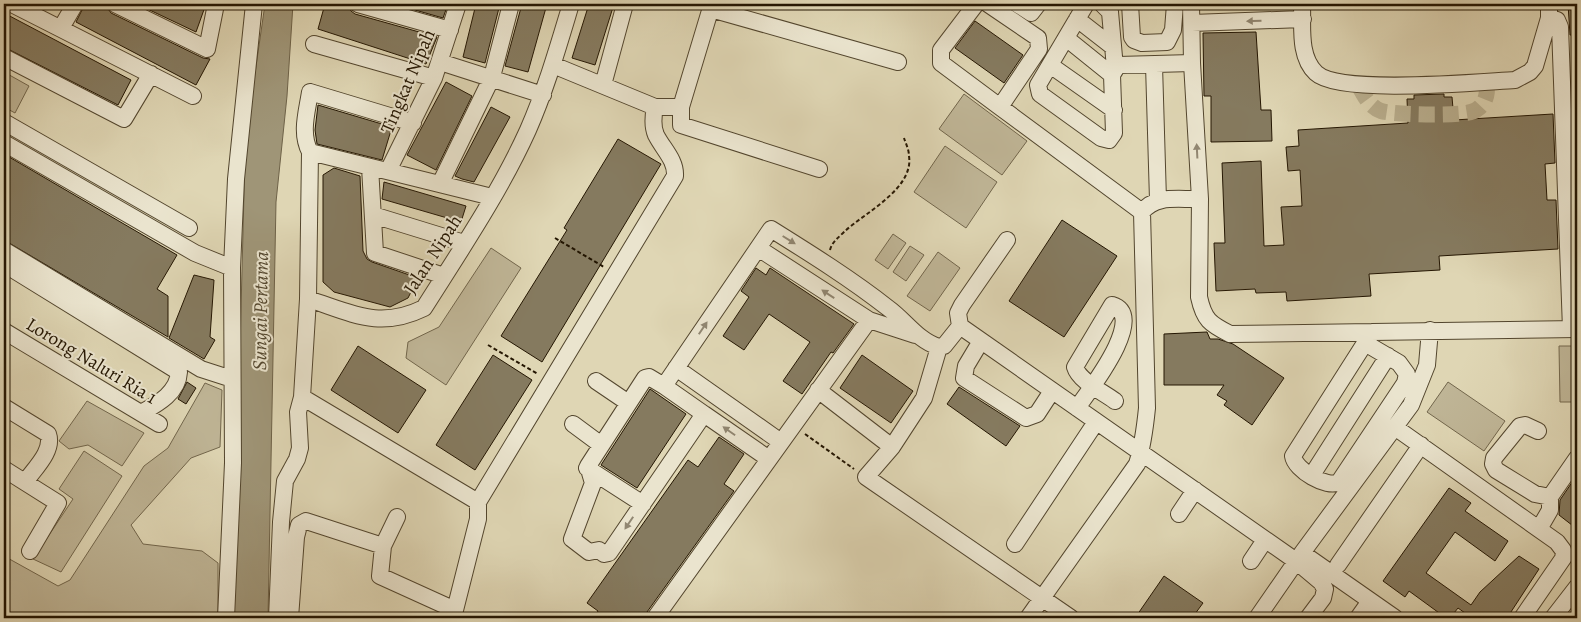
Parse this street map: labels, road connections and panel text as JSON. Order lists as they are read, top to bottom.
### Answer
{
  "streets": {
    "street": ["Tingkat Nipah", "Jalan Nipah", "Lorong Naluri Ria 1"]
  },
  "crossings": [
    ["Tingkat Nipah", "Jalan Nipah"]
  ],
  "water": ["Sungai Pertama"]
}
